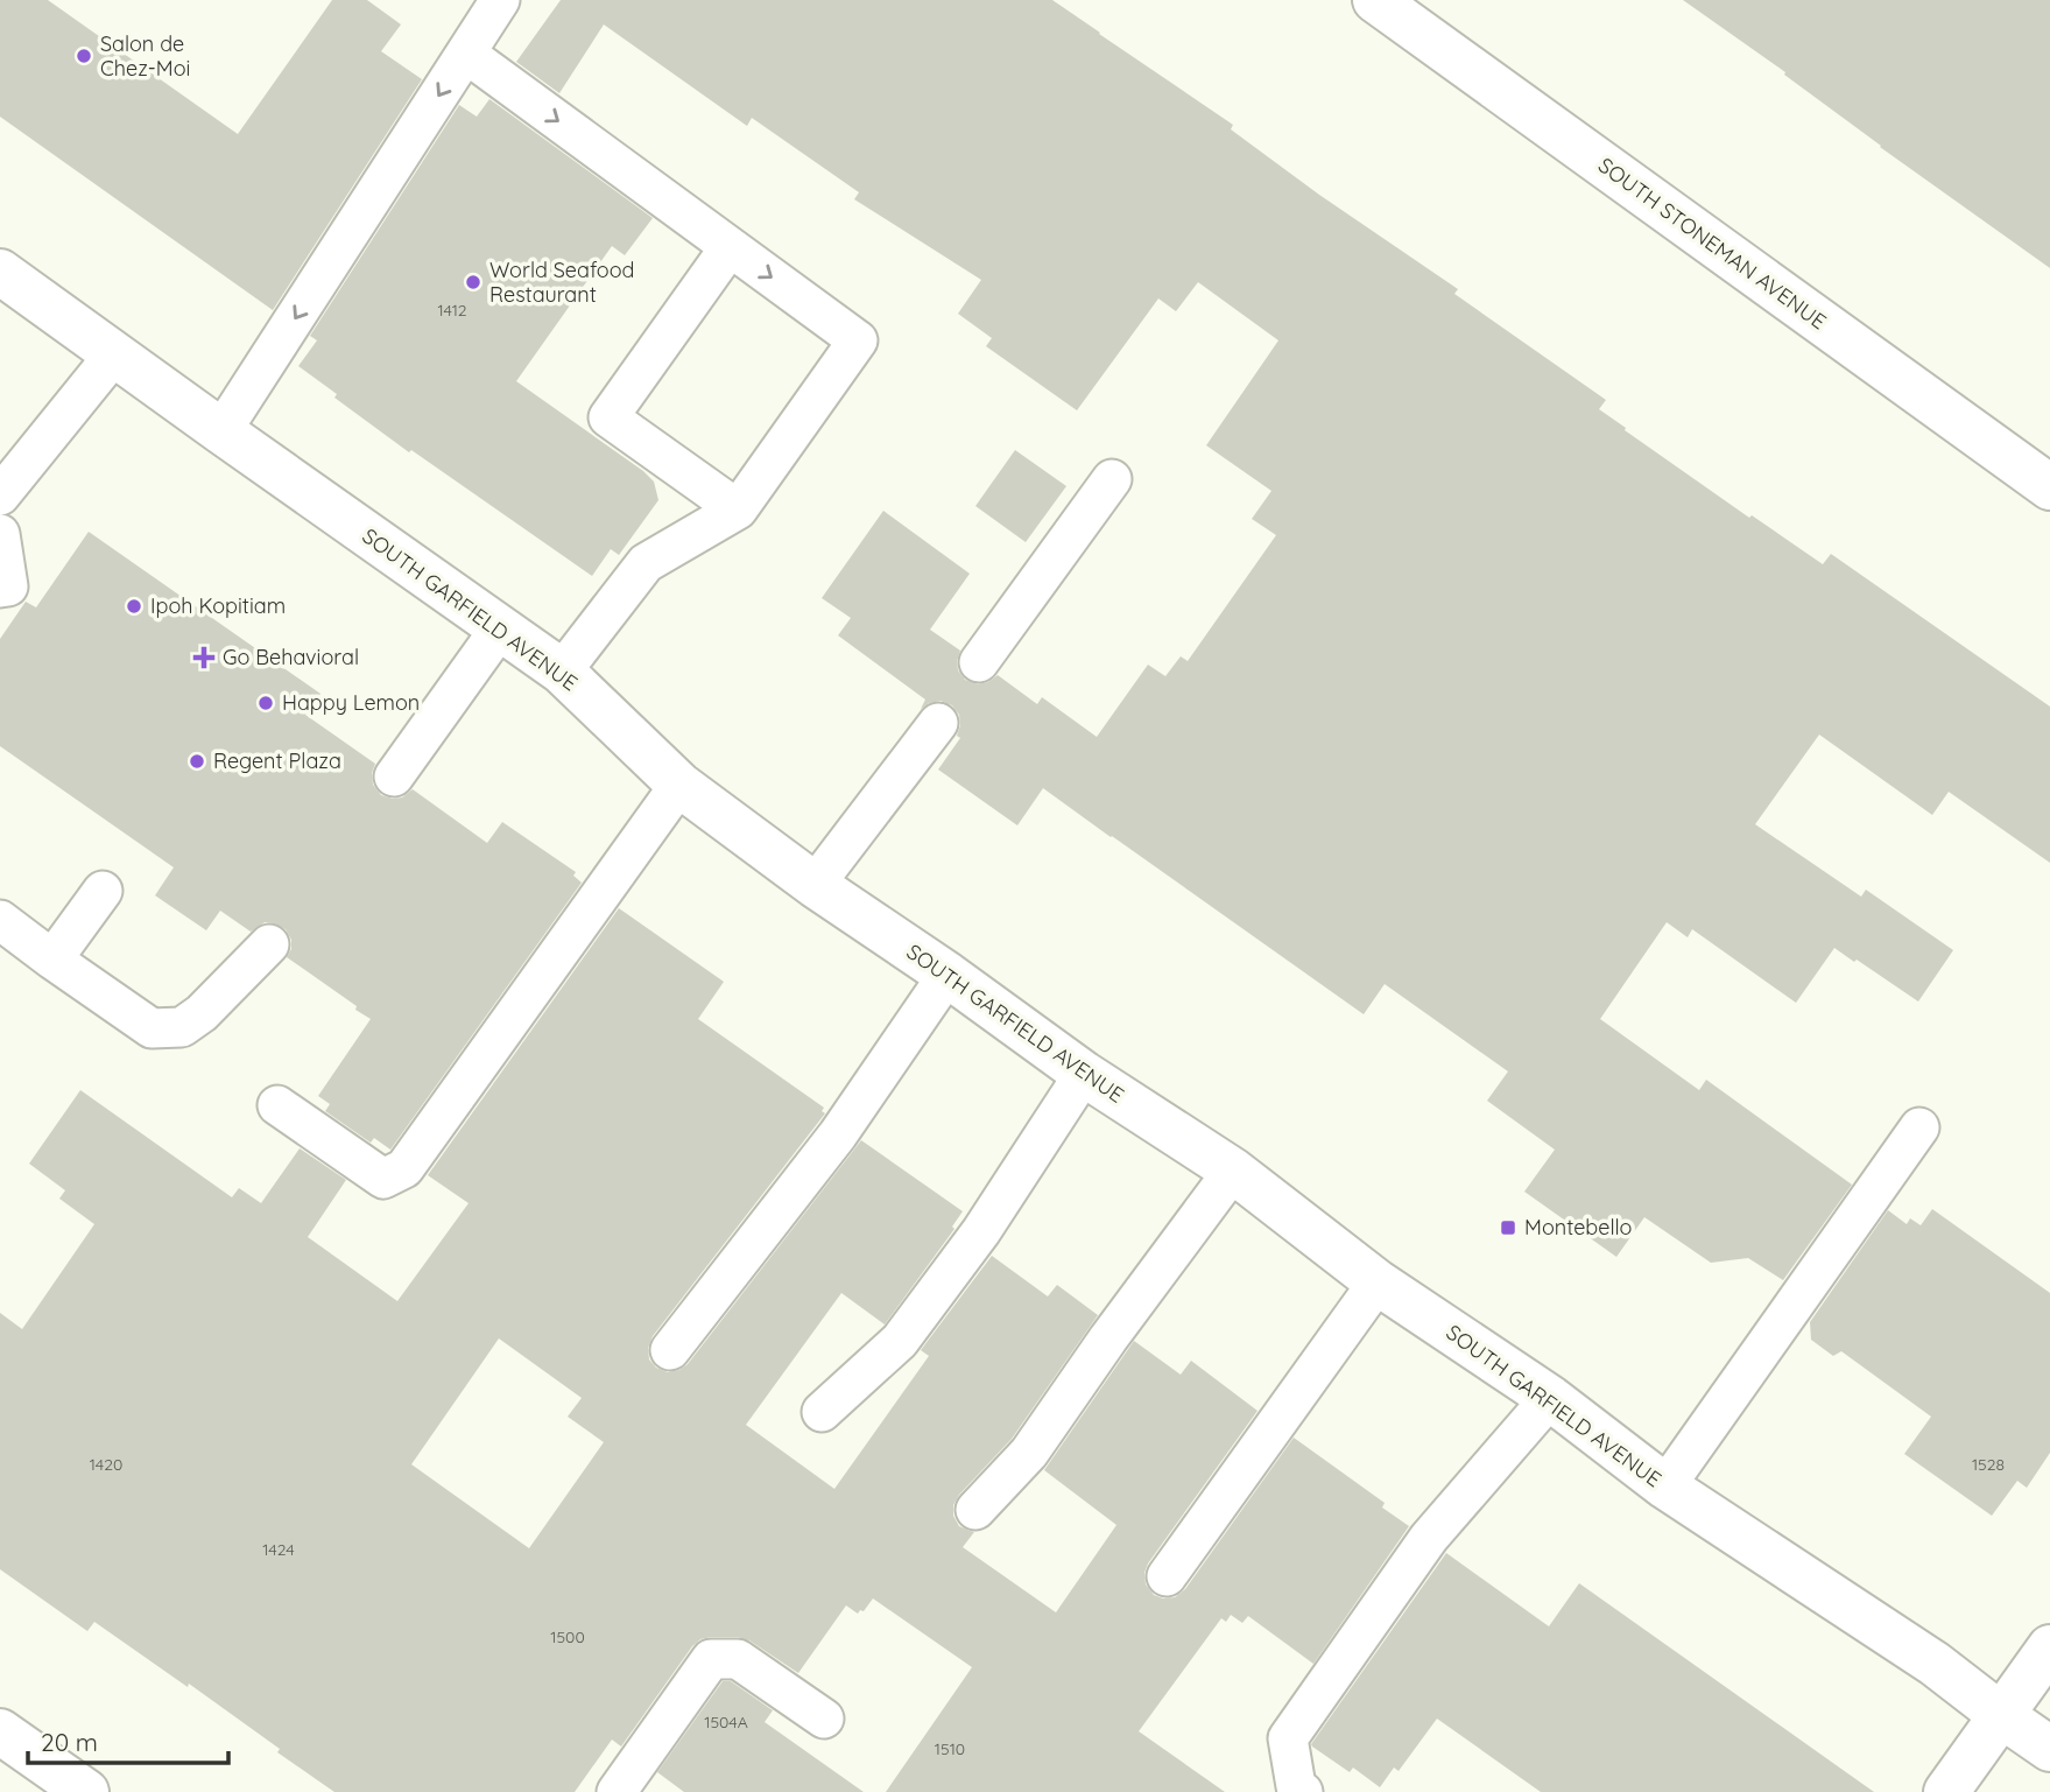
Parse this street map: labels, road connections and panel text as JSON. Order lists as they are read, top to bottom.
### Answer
{
  "streets": {
    "main road": ["SOUTH STONEMAN AVENUE", "SOUTH GARFIELD AVENUE"]
  },
  "places": {
    "other": [
      "Salon de Chez-Moi",
      "World Seafood Restaurant",
      "Ipoh Kopitiam",
      "Happy Lemon",
      "Regent Plaza"
    ],
    "health": ["Go Behavioral"],
    "transit": ["Montebello"]
  },
  "house_numbers": [
    "1412",
    "1420",
    "1528",
    "1424",
    "1500",
    "1504A",
    "1510"
  ],
  "scale_bar": "20 m"
}
